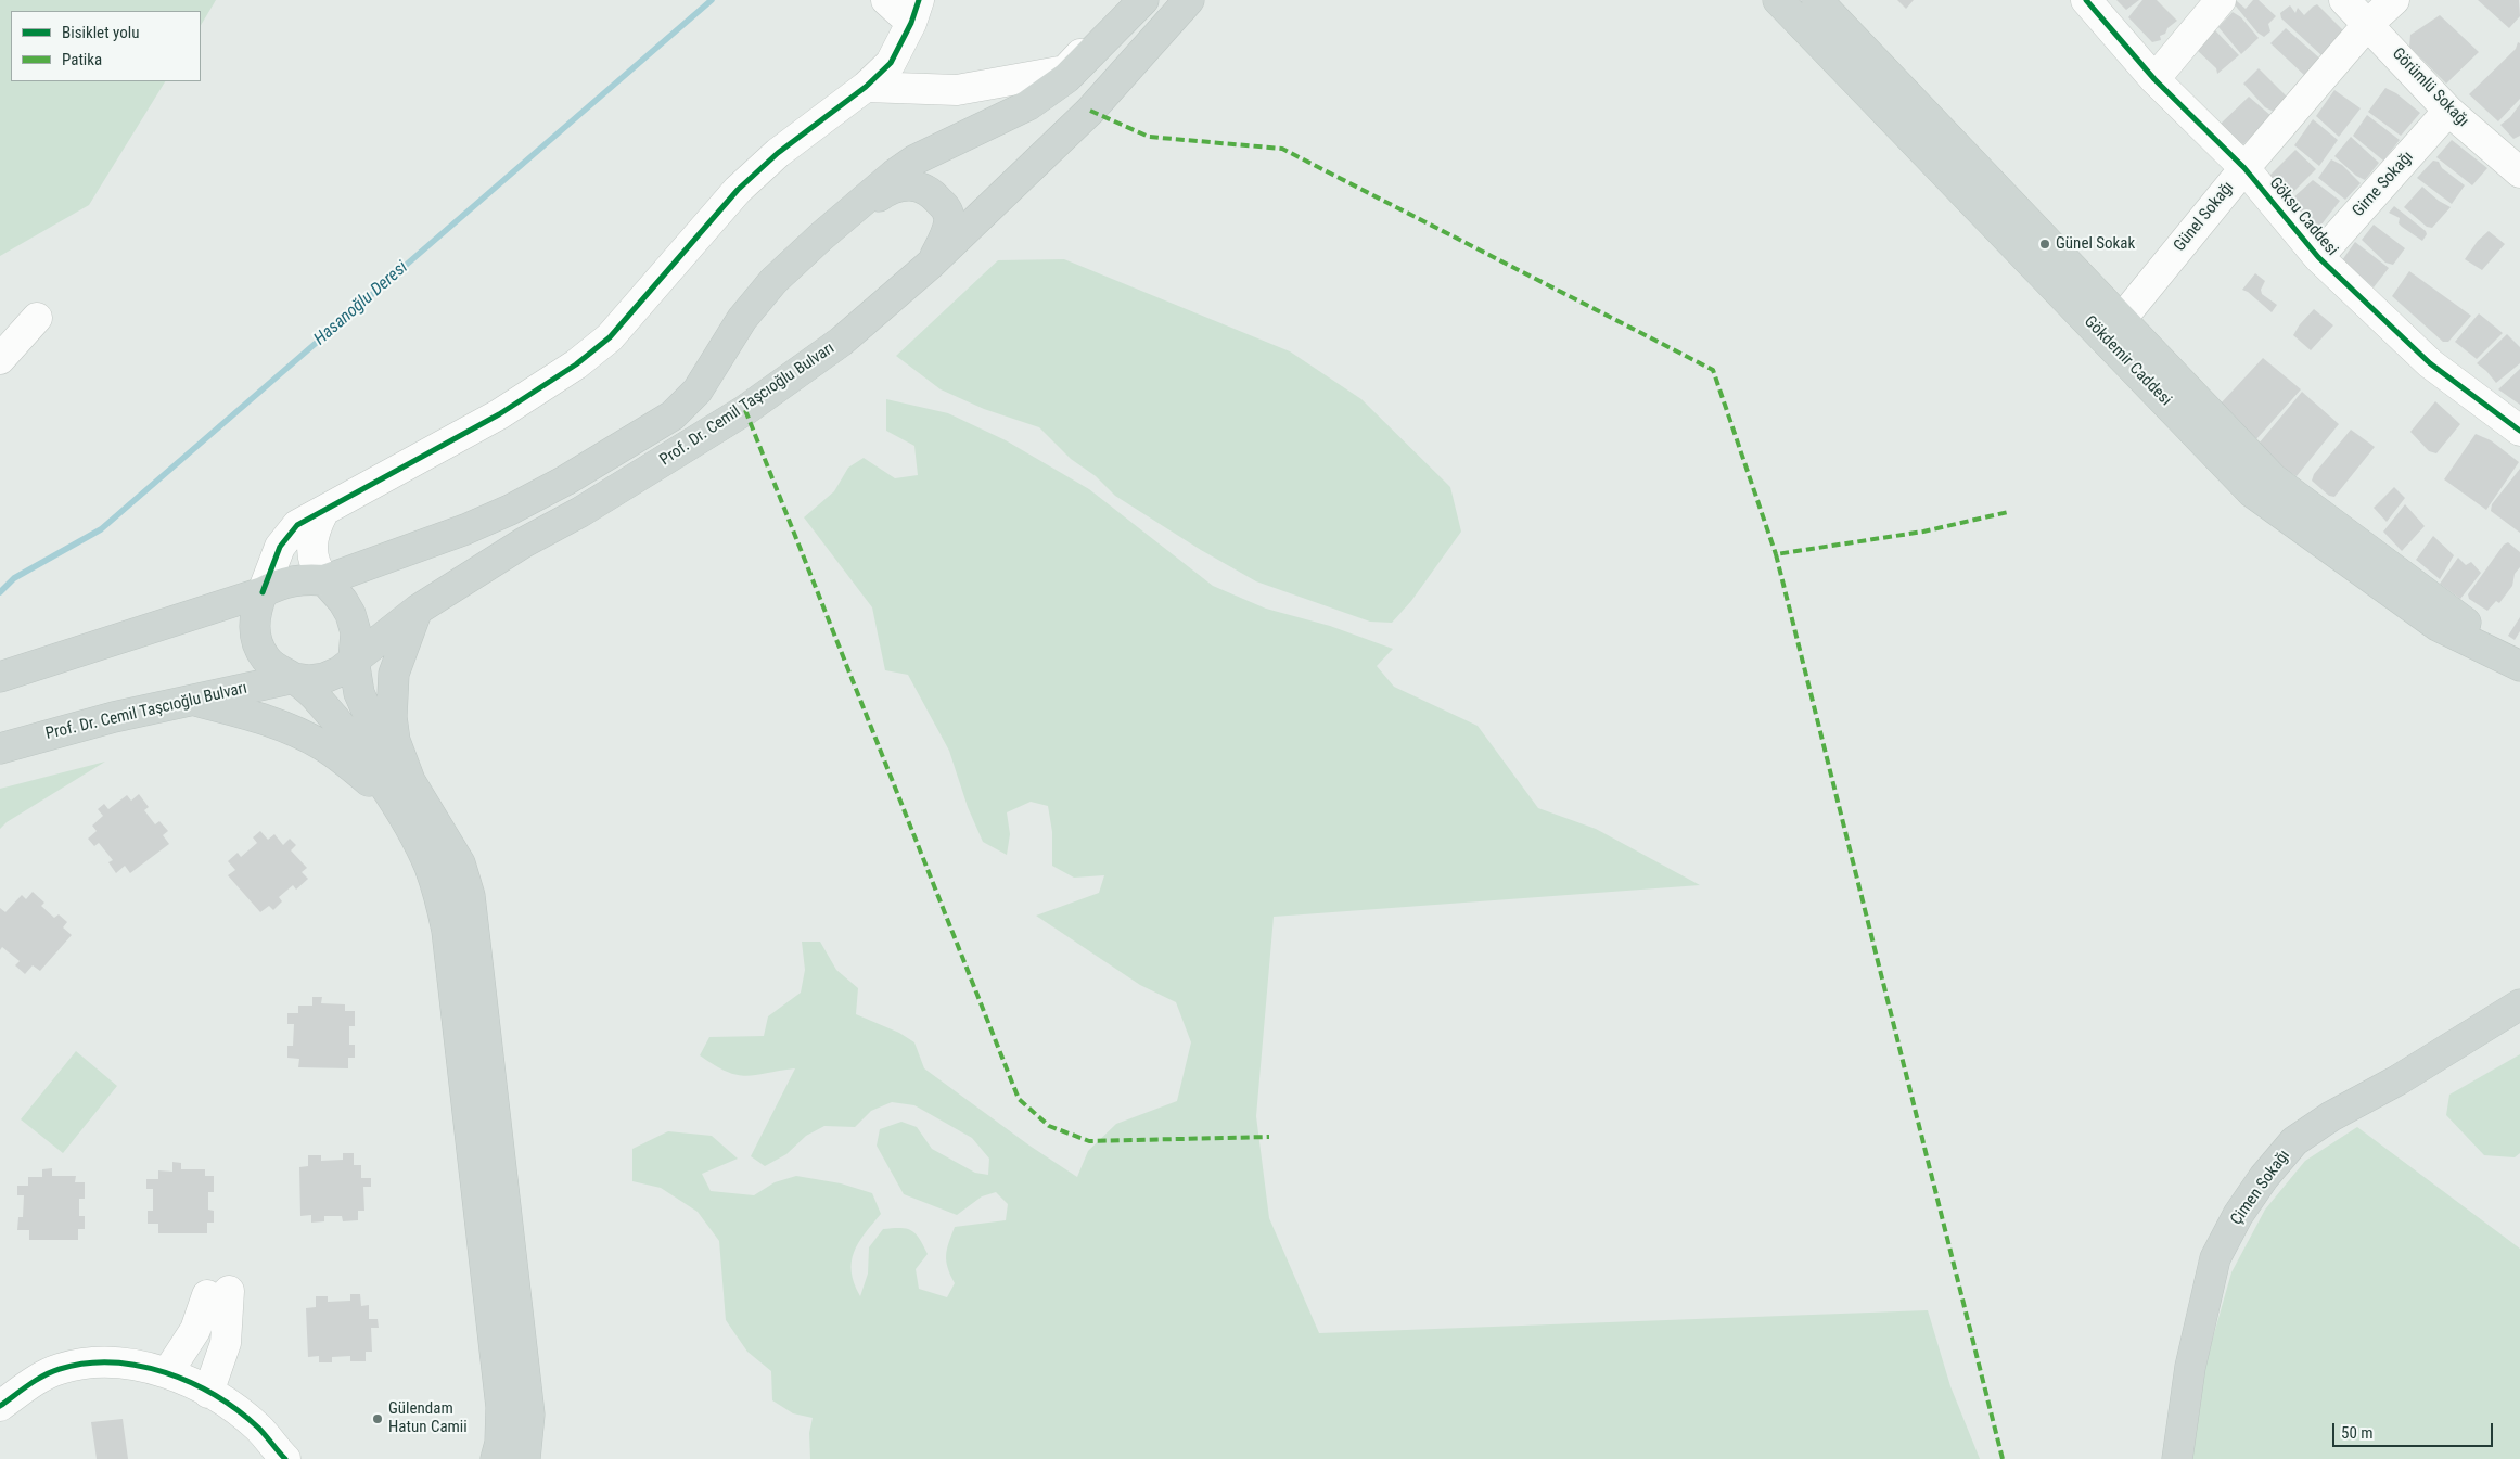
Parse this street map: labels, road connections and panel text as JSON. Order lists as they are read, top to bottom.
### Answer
{
  "streets": {
    "main road": ["Gökdemir Caddesi", "Prof. Dr. Cemil Taşcıoğlu Bulvarı", "Çimen Sokağı"],
    "street": [
      "Görümlü Sokağı",
      "Girne Sokağı",
      "Günel Sokağı",
      "Göksu Caddesi"
    ]
  },
  "crossings": [
    ["Görümlü Sokağı", "Girne Sokağı"],
    ["Görümlü Sokağı", "Günel Sokağı"],
    ["Girne Sokağı", "Göksu Caddesi"],
    ["Günel Sokağı", "Göksu Caddesi"],
    ["Günel Sokağı", "Gökdemir Caddesi"]
  ],
  "water": ["Hasanoğlu Deresi"],
  "places": ["Günel Sokak", "Gülendam Hatun Camii"],
  "legend": ["Bisiklet yolu", "Patika"],
  "scale_bar": "50 m"
}
